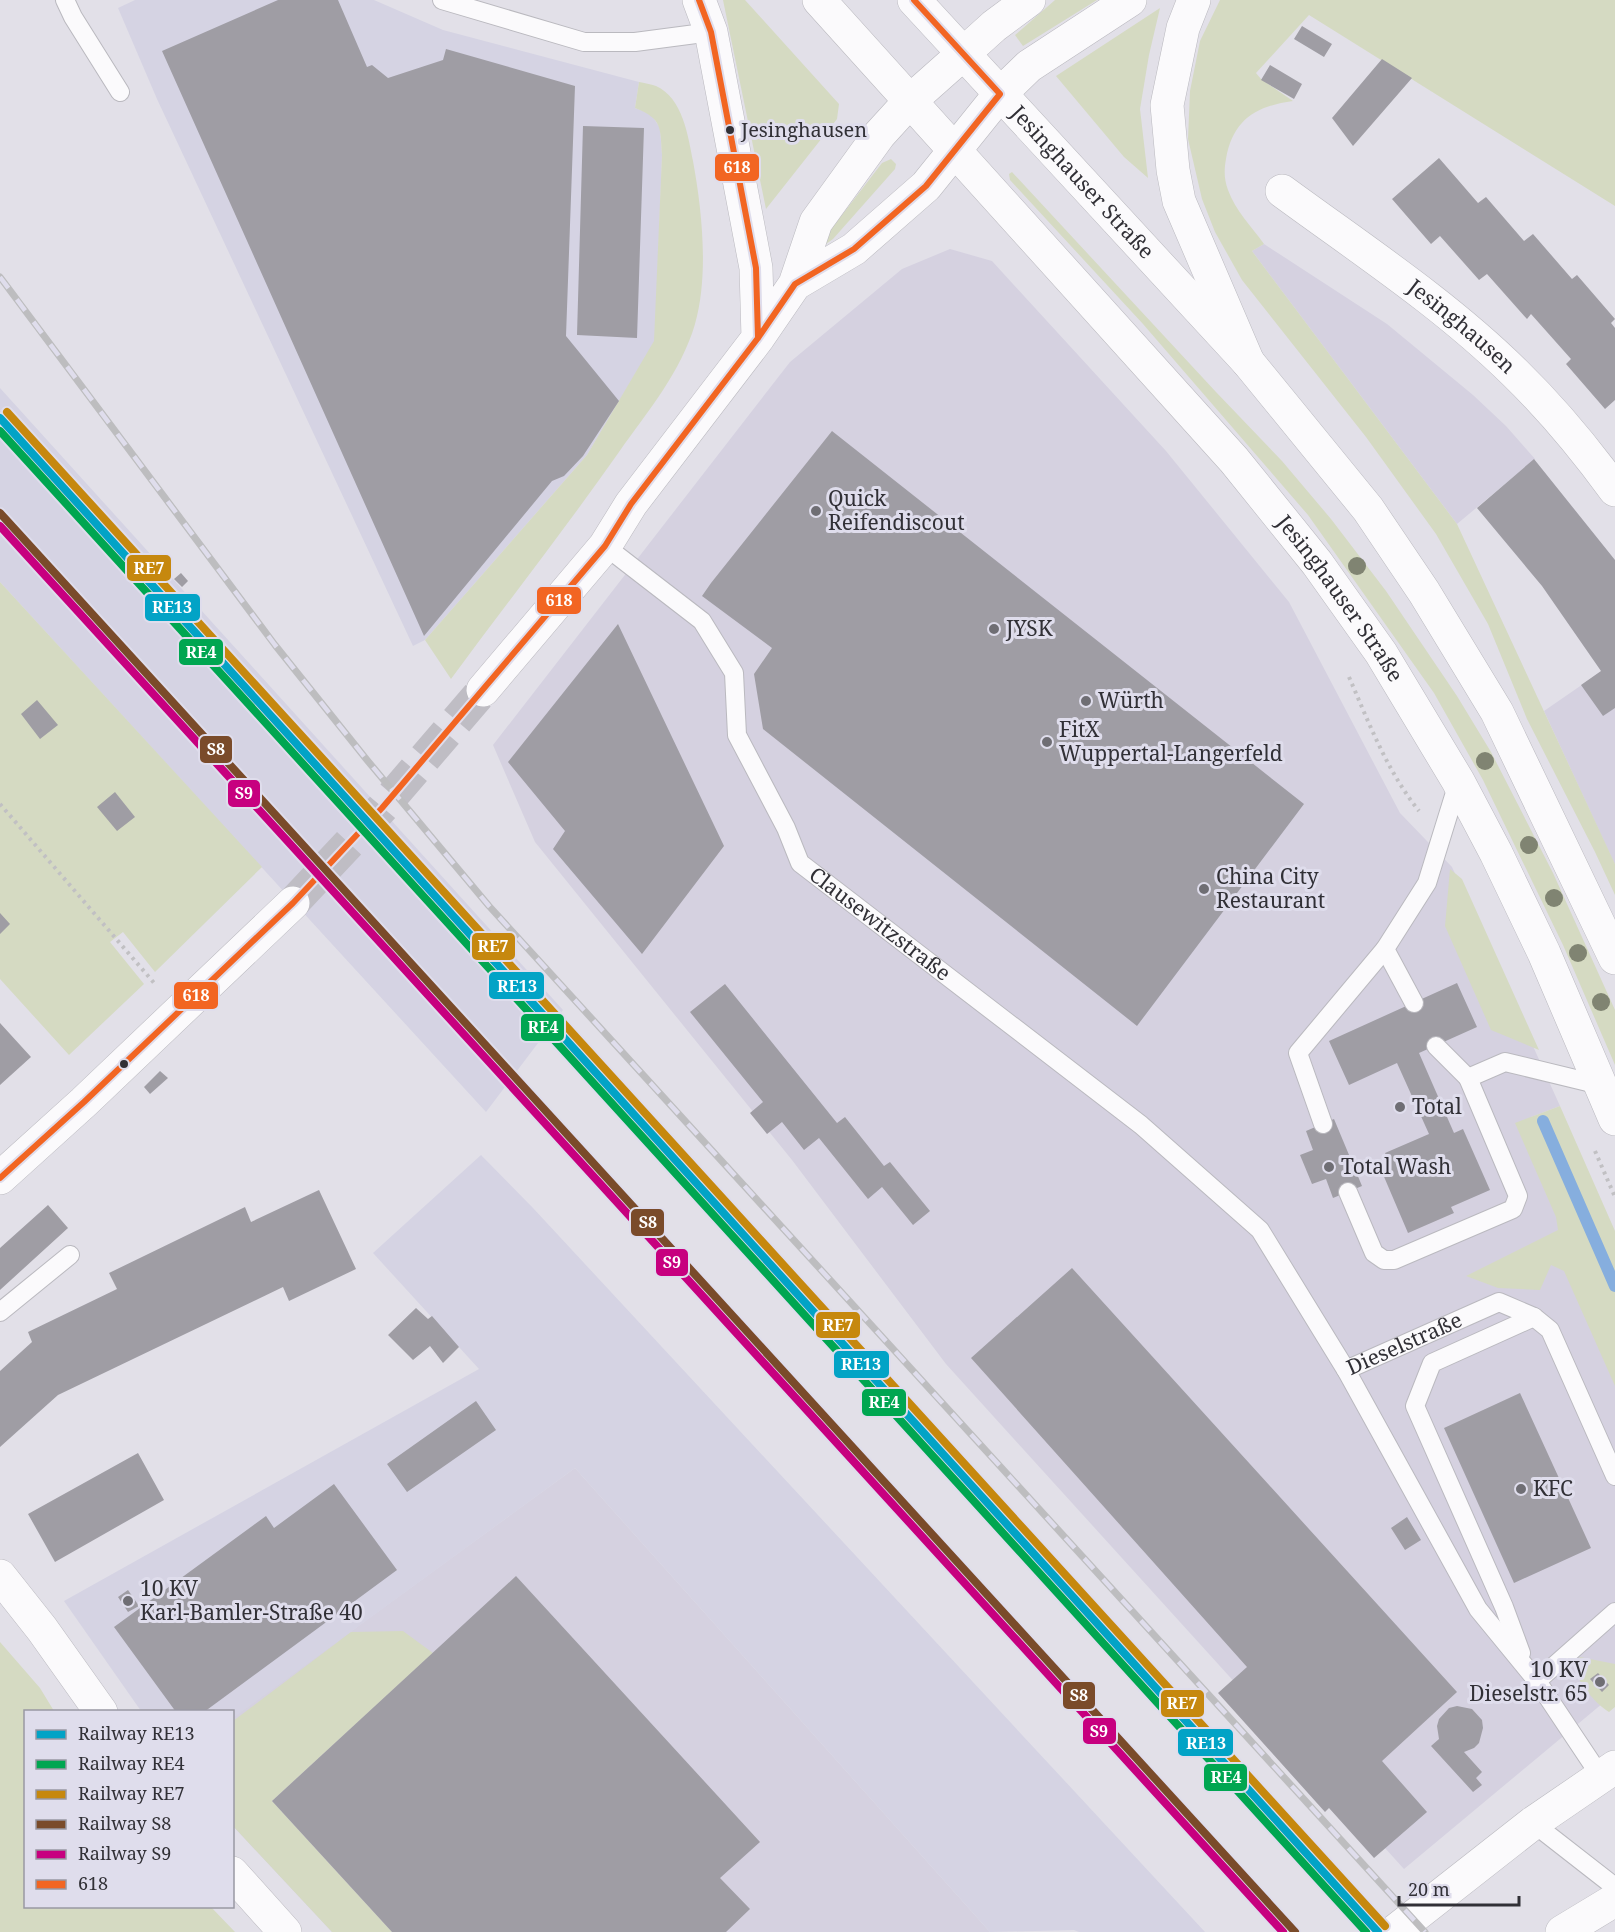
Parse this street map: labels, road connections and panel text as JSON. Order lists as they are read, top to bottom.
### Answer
{
  "streets": {
    "main road": ["Jesinghauser Straße", "Jesinghausen", "Dieselstraße"],
    "lane": ["Clausewitzstraße"]
  },
  "crossings": [
    ["Clausewitzstraße", "Dieselstraße"]
  ],
  "places": [
    "Jesinghausen",
    "Quick Reifendiscout",
    "JYSK",
    "Würth",
    "FitX Wuppertal-Langerfeld",
    "China City Restaurant",
    "Total",
    "Total Wash",
    "KFC",
    "10 KV Karl-Bamler-Straße 40",
    "10 KV Dieselstr. 65"
  ],
  "lines": [
    "transit line 618",
    "rail line RE7",
    "rail line RE13",
    "rail line RE4",
    "rail line S8",
    "rail line S9"
  ],
  "legend": [
    "Railway RE13",
    "Railway RE4",
    "Railway RE7",
    "Railway S8",
    "Railway S9",
    "618"
  ],
  "scale_bar": "20 m"
}
